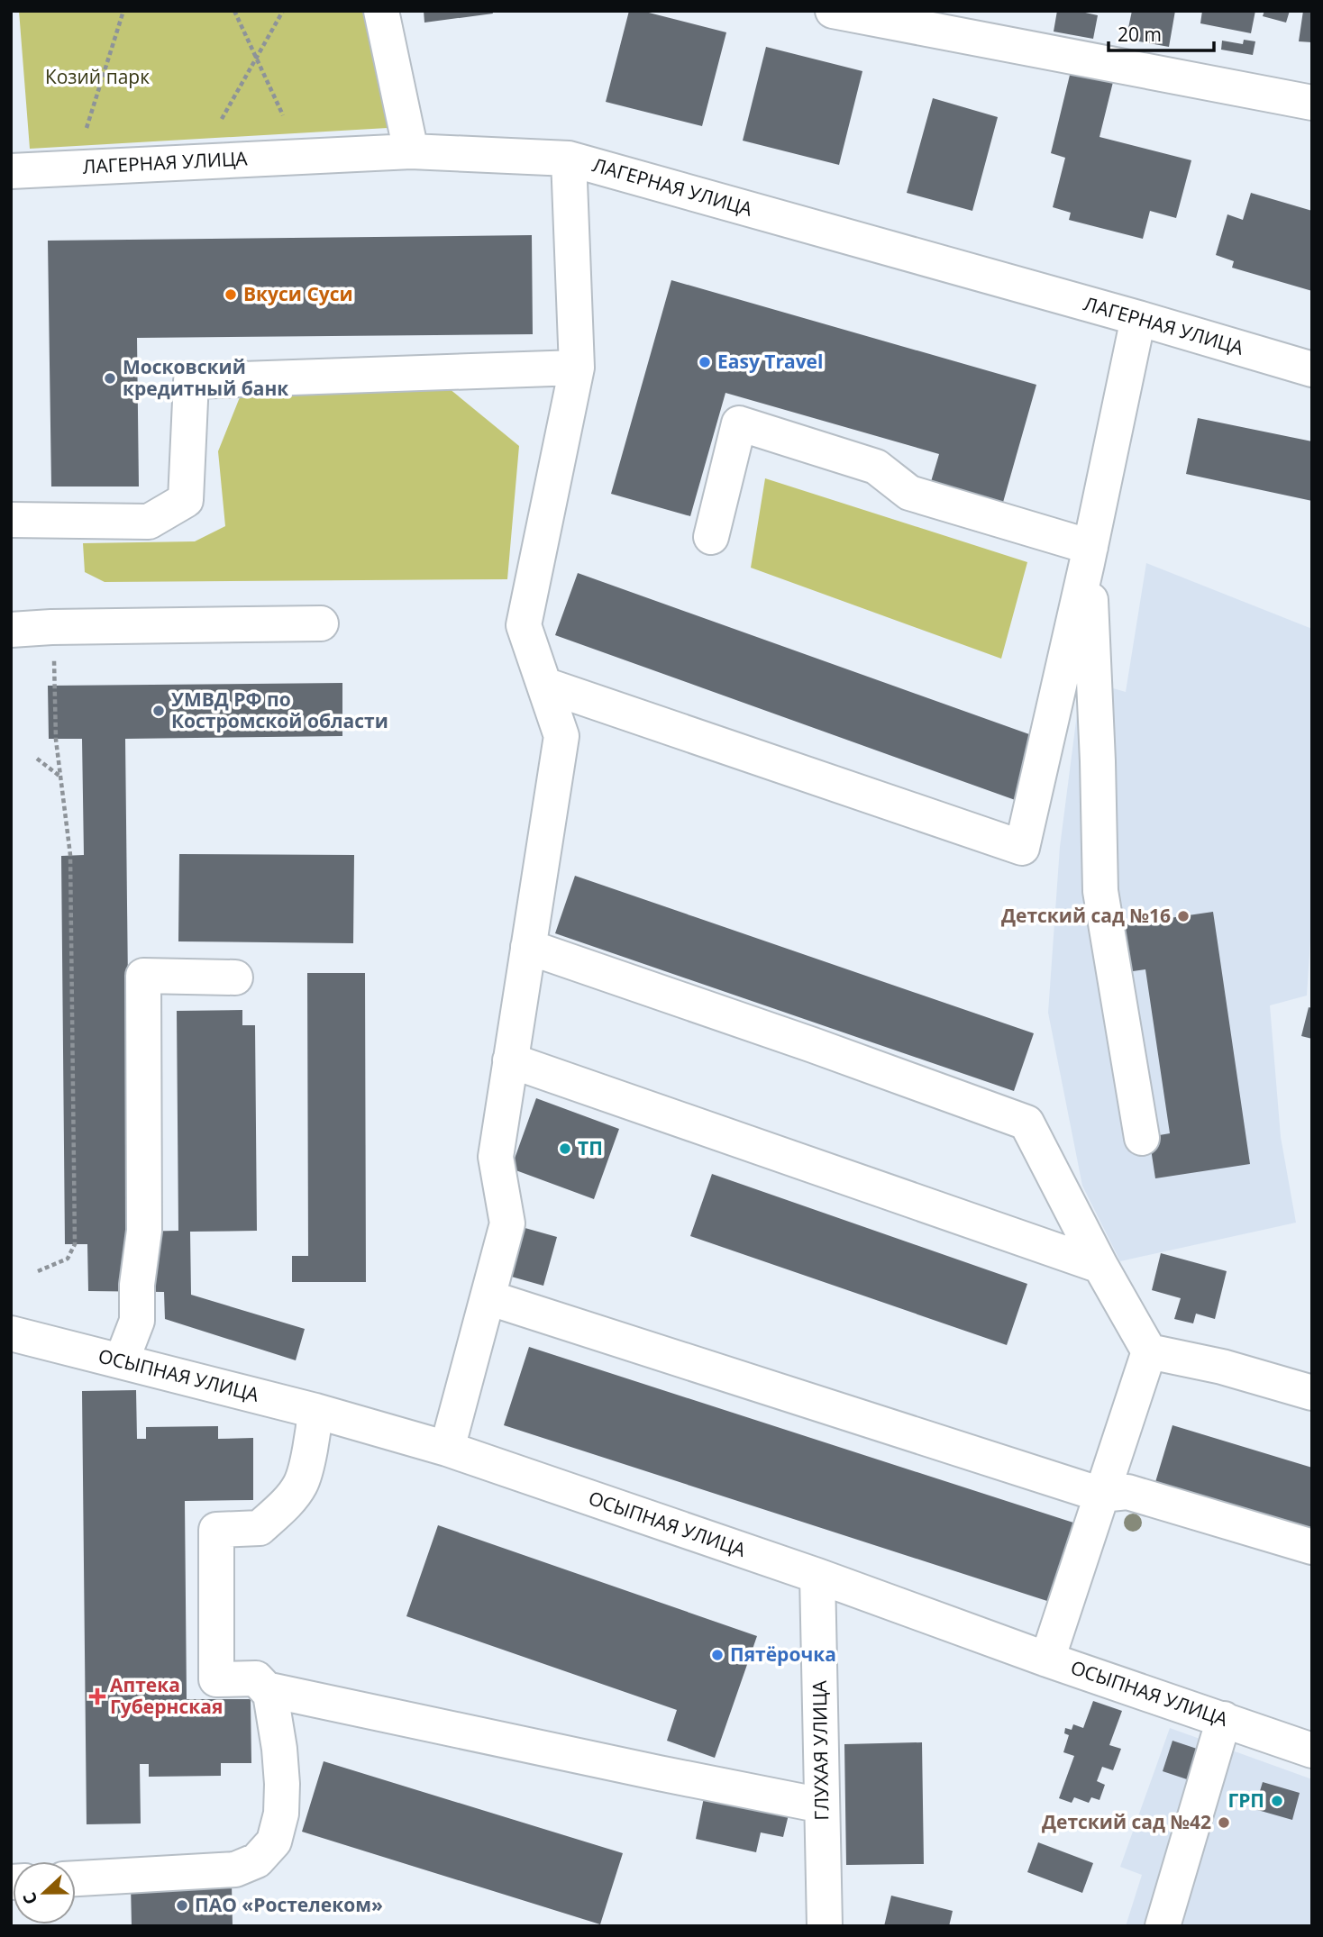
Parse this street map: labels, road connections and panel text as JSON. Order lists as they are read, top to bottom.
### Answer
{
  "streets": {
    "street": ["ЛАГЕРНАЯ УЛИЦА", "ОСЫПНАЯ УЛИЦА", "ГЛУХАЯ УЛИЦА"]
  },
  "crossings": [
    ["ОСЫПНАЯ УЛИЦА", "ГЛУХАЯ УЛИЦА"]
  ],
  "parks": ["Козий парк"],
  "places": {
    "other": [
      "Вкуси Суси",
      "Easy Travel",
      "Московский кредитный банк",
      "УМВД РФ по Костромской области",
      "Детский сад №16",
      "ТП",
      "Пятёрочка",
      "ГРП",
      "Детский сад №42",
      "ПАО «Ростелеком»"
    ],
    "health": ["Аптека Губернская"]
  },
  "scale_bar": "20 m",
  "north": "left"
}
